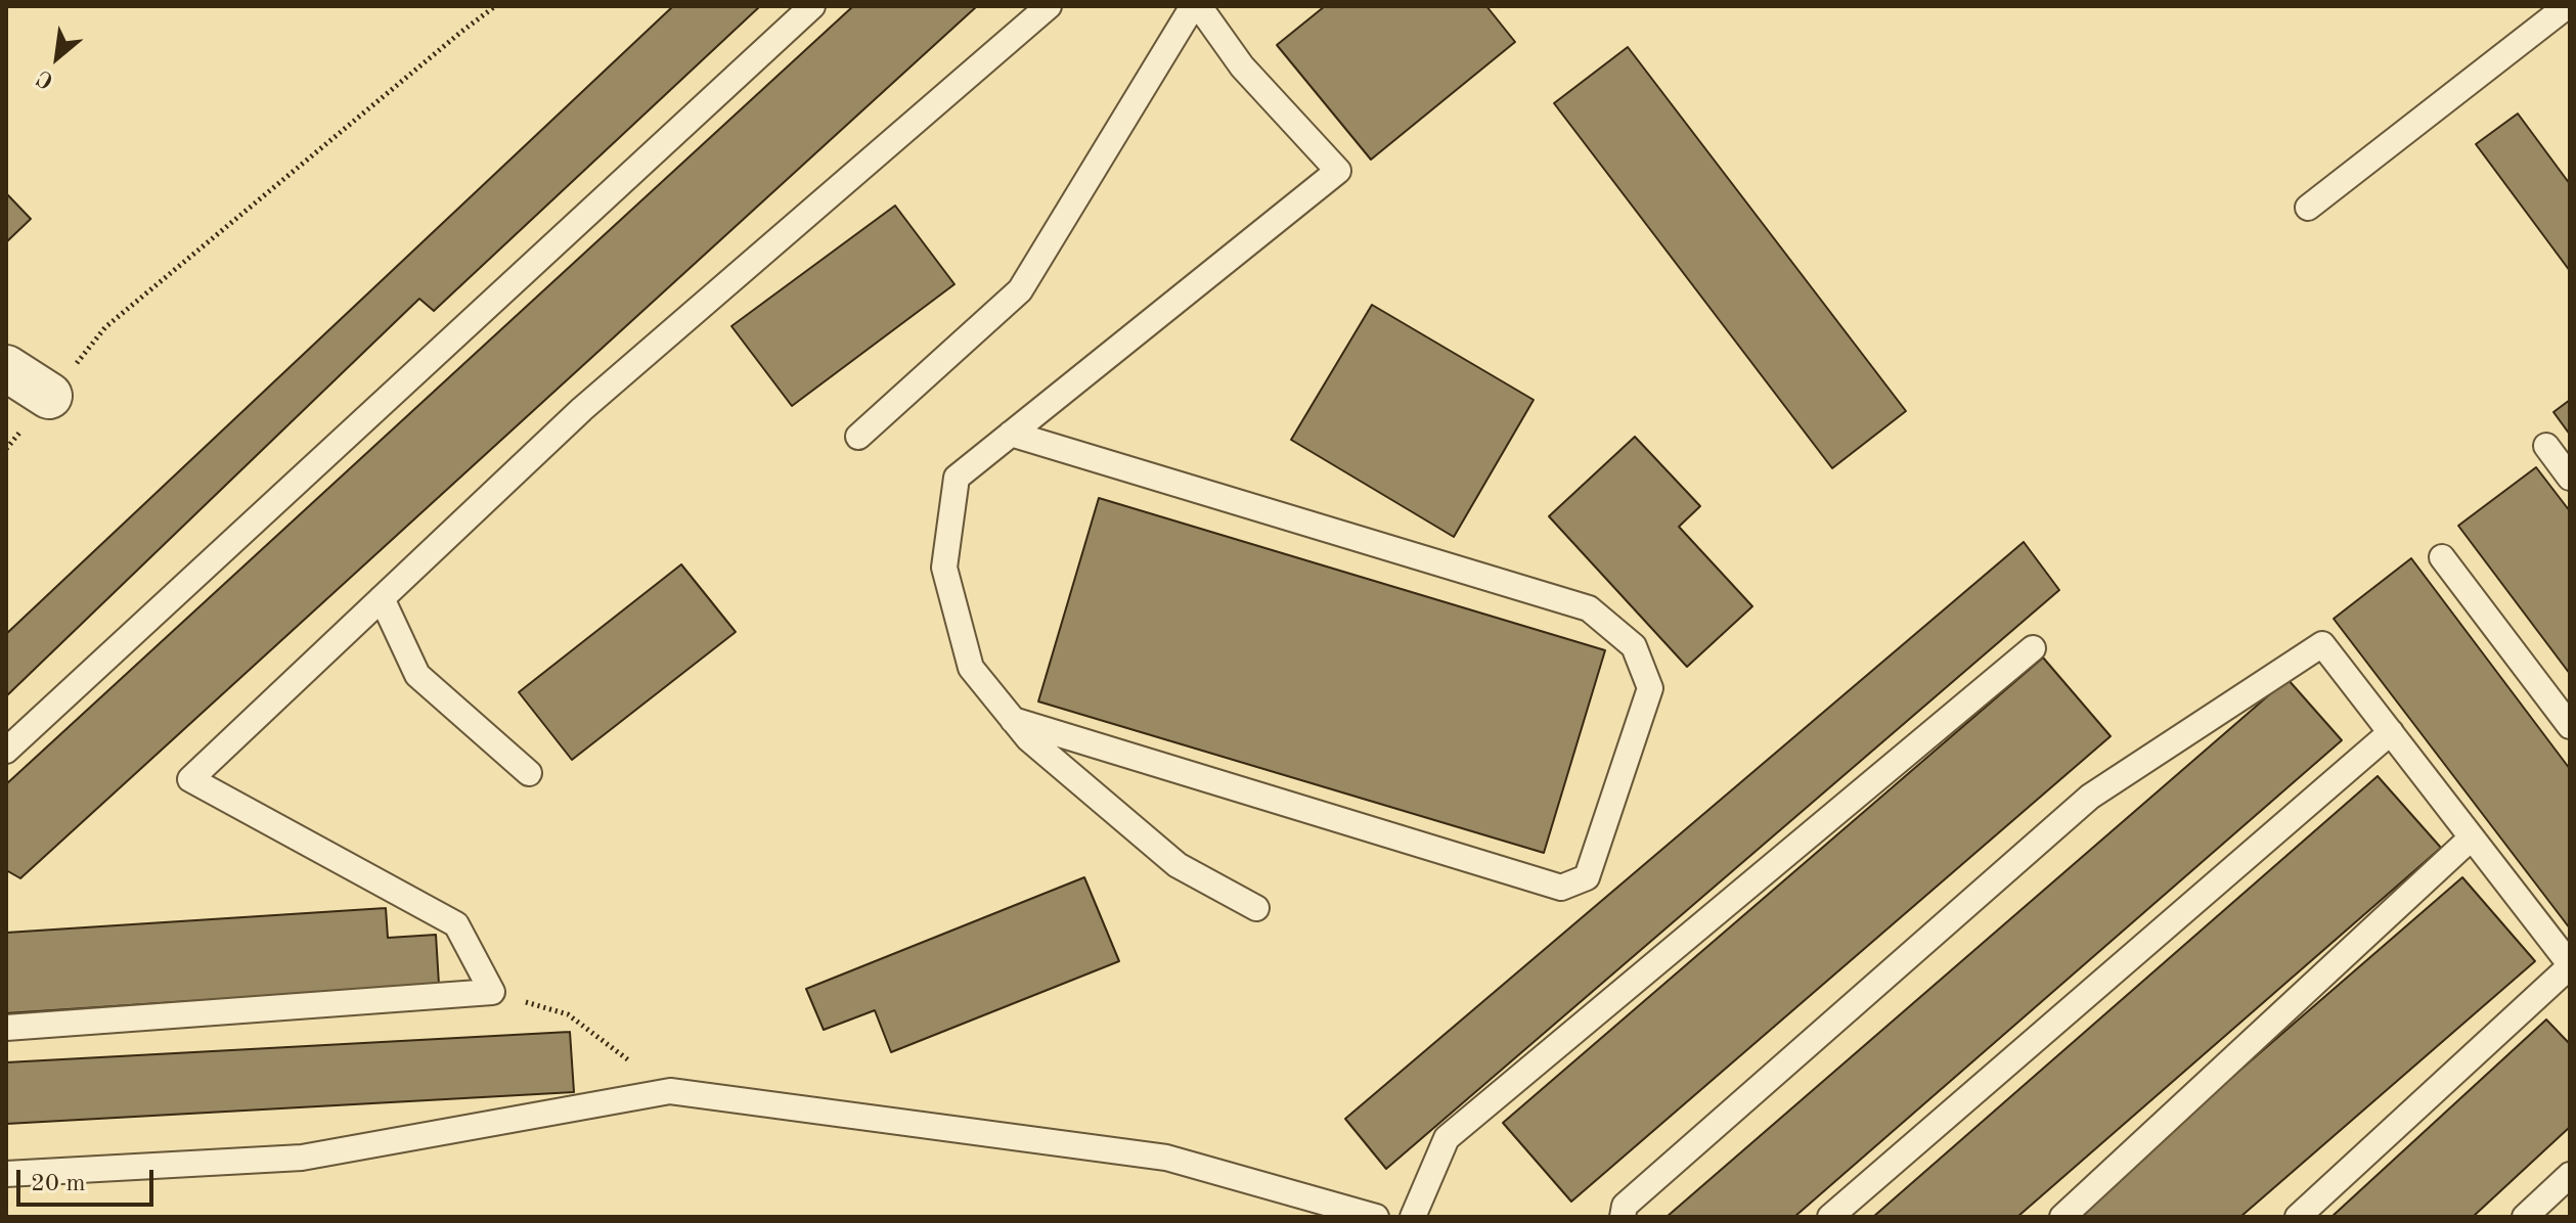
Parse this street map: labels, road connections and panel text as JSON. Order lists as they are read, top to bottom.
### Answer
{
  "scale_bar": "20 m",
  "north": "bottom left"
}
